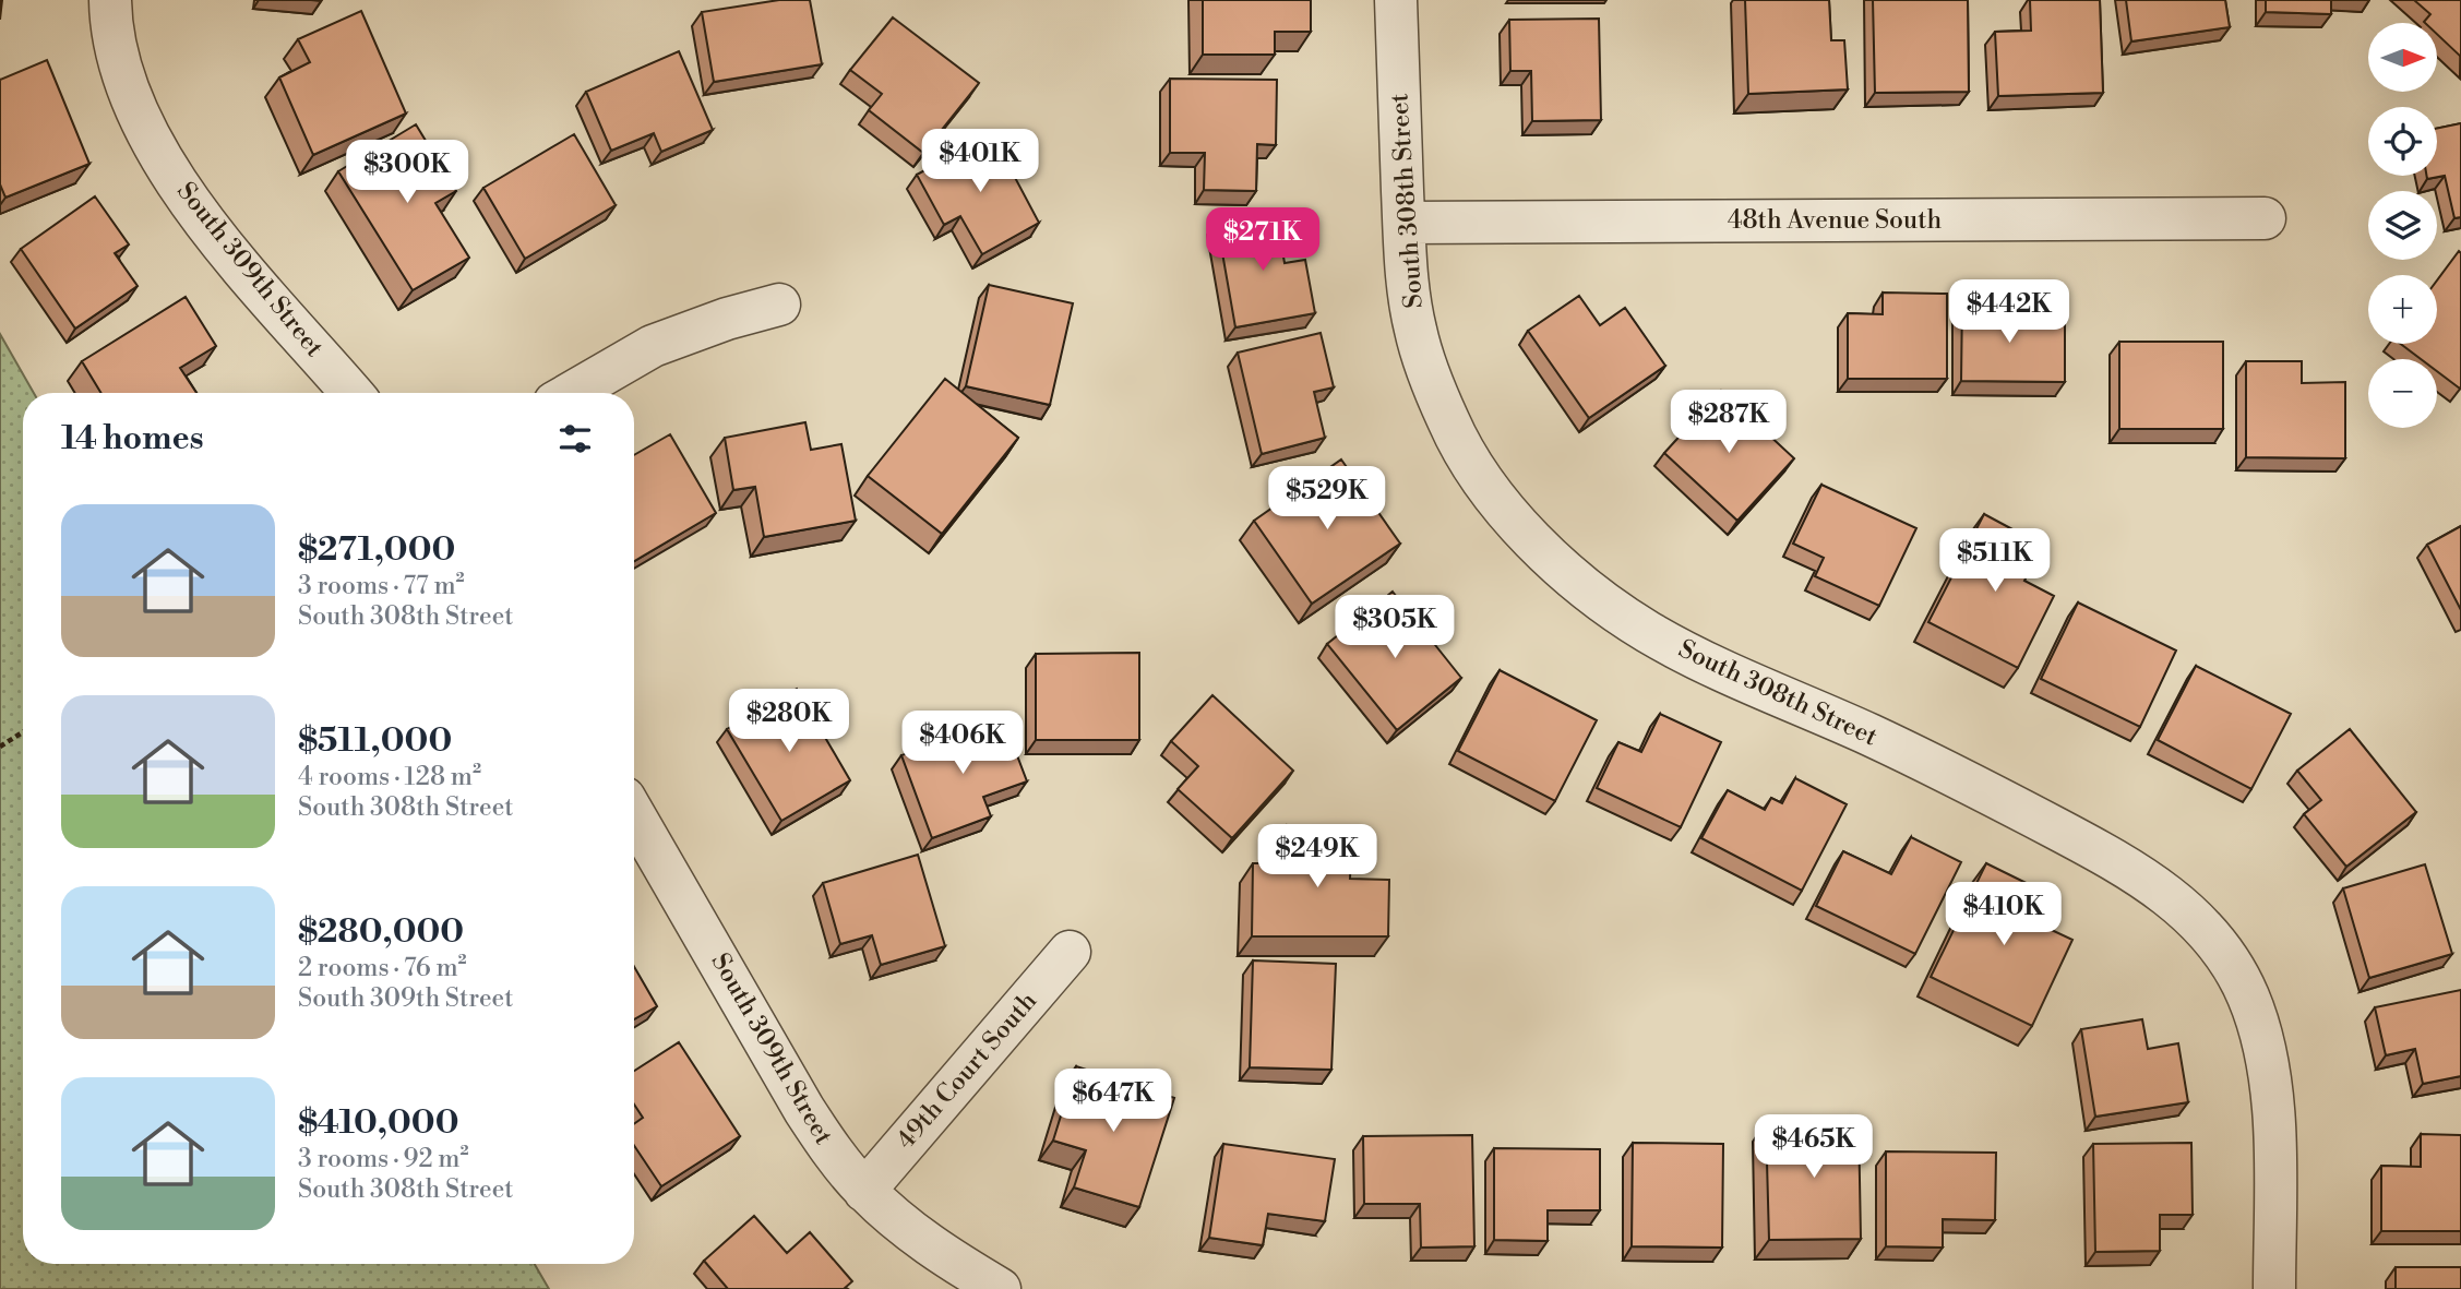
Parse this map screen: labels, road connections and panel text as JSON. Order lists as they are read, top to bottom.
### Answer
{
  "streets": {
    "street": [
      "South 308th Street",
      "48th Avenue South",
      "South 309th Street",
      "49th Court South"
    ]
  },
  "crossings": [
    ["South 308th Street", "48th Avenue South"],
    ["South 309th Street", "49th Court South"]
  ],
  "north": "right",
  "page": {
    "map_buttons": ["+", "−"],
    "price": [
      "$401K",
      "$300K",
      "$271K",
      "$442K",
      "$287K",
      "$529K",
      "$511K",
      "$305K",
      "$280K",
      "$406K",
      "$249K",
      "$410K",
      "$647K",
      "$465K"
    ],
    "heading": "14 homes",
    "list": [
      {
        "name": "$271,000",
        "note": "3 rooms · 77 m² · South 308th Street"
      },
      {
        "name": "$511,000",
        "note": "4 rooms · 128 m² · South 308th Street"
      },
      {
        "name": "$280,000",
        "note": "2 rooms · 76 m² · South 309th Street"
      },
      {
        "name": "$410,000",
        "note": "3 rooms · 92 m² · South 308th Street"
      }
    ]
  }
}
